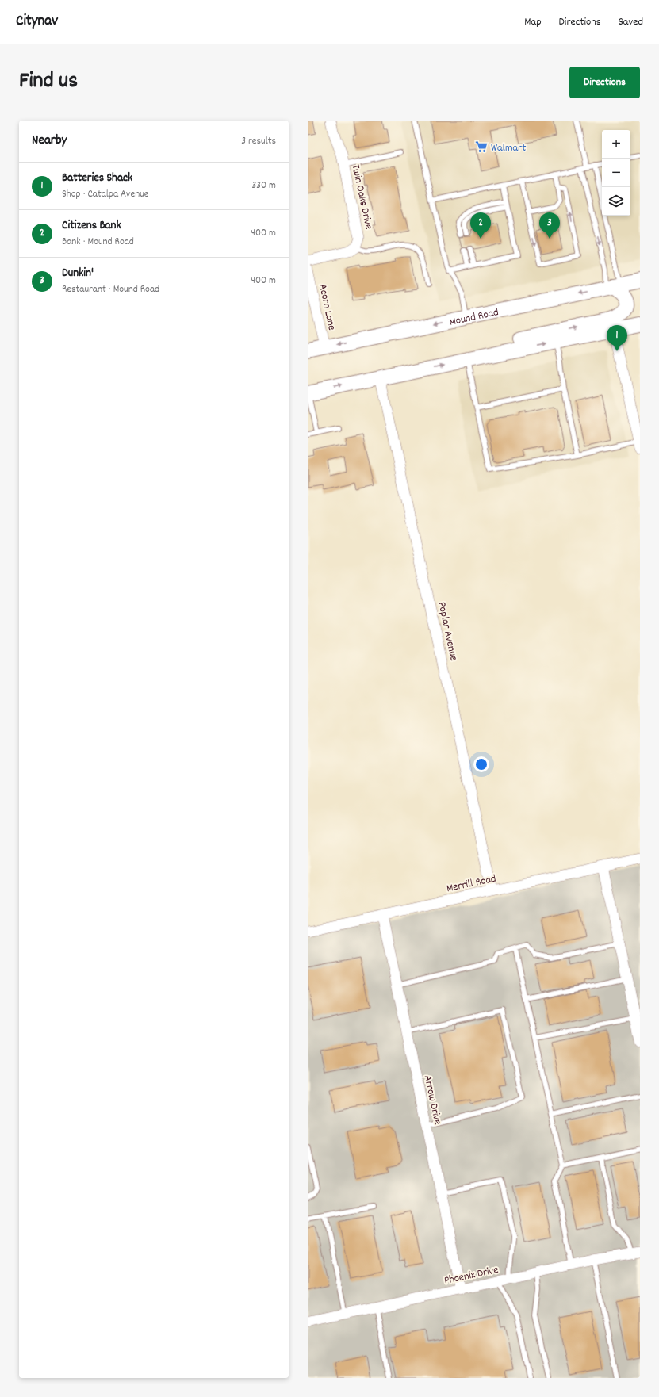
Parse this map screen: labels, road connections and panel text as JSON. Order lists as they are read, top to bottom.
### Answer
{
  "streets": {
    "main road": ["Mound Road"],
    "street": [
      "Twin Oaks Drive",
      "Acorn Lane",
      "Poplar Avenue",
      "Merrill Road",
      "Arrow Drive",
      "Phoenix Drive"
    ]
  },
  "crossings": [
    ["Acorn Lane", "Mound Road"],
    ["Poplar Avenue", "Merrill Road"],
    ["Merrill Road", "Arrow Drive"],
    ["Arrow Drive", "Phoenix Drive"]
  ],
  "places": {
    "supermarket": ["Walmart"]
  },
  "page": {
    "header": "Citynav",
    "nav": ["Map", "Directions", "Saved"],
    "title": "Find us",
    "buttons": "Directions",
    "heading": ["Nearby", "3 results"],
    "map_buttons": ["+", "−"],
    "list": [
      {
        "mark": "1",
        "name": "Batteries Shack",
        "note": "Shop · Catalpa Avenue",
        "value": "330 m"
      },
      {
        "mark": "2",
        "name": "Citizens Bank",
        "note": "Bank · Mound Road",
        "value": "400 m"
      },
      {
        "mark": "3",
        "name": "Dunkin'",
        "note": "Restaurant · Mound Road",
        "value": "400 m"
      }
    ],
    "pins": ["2", "3", "1"]
  }
}
